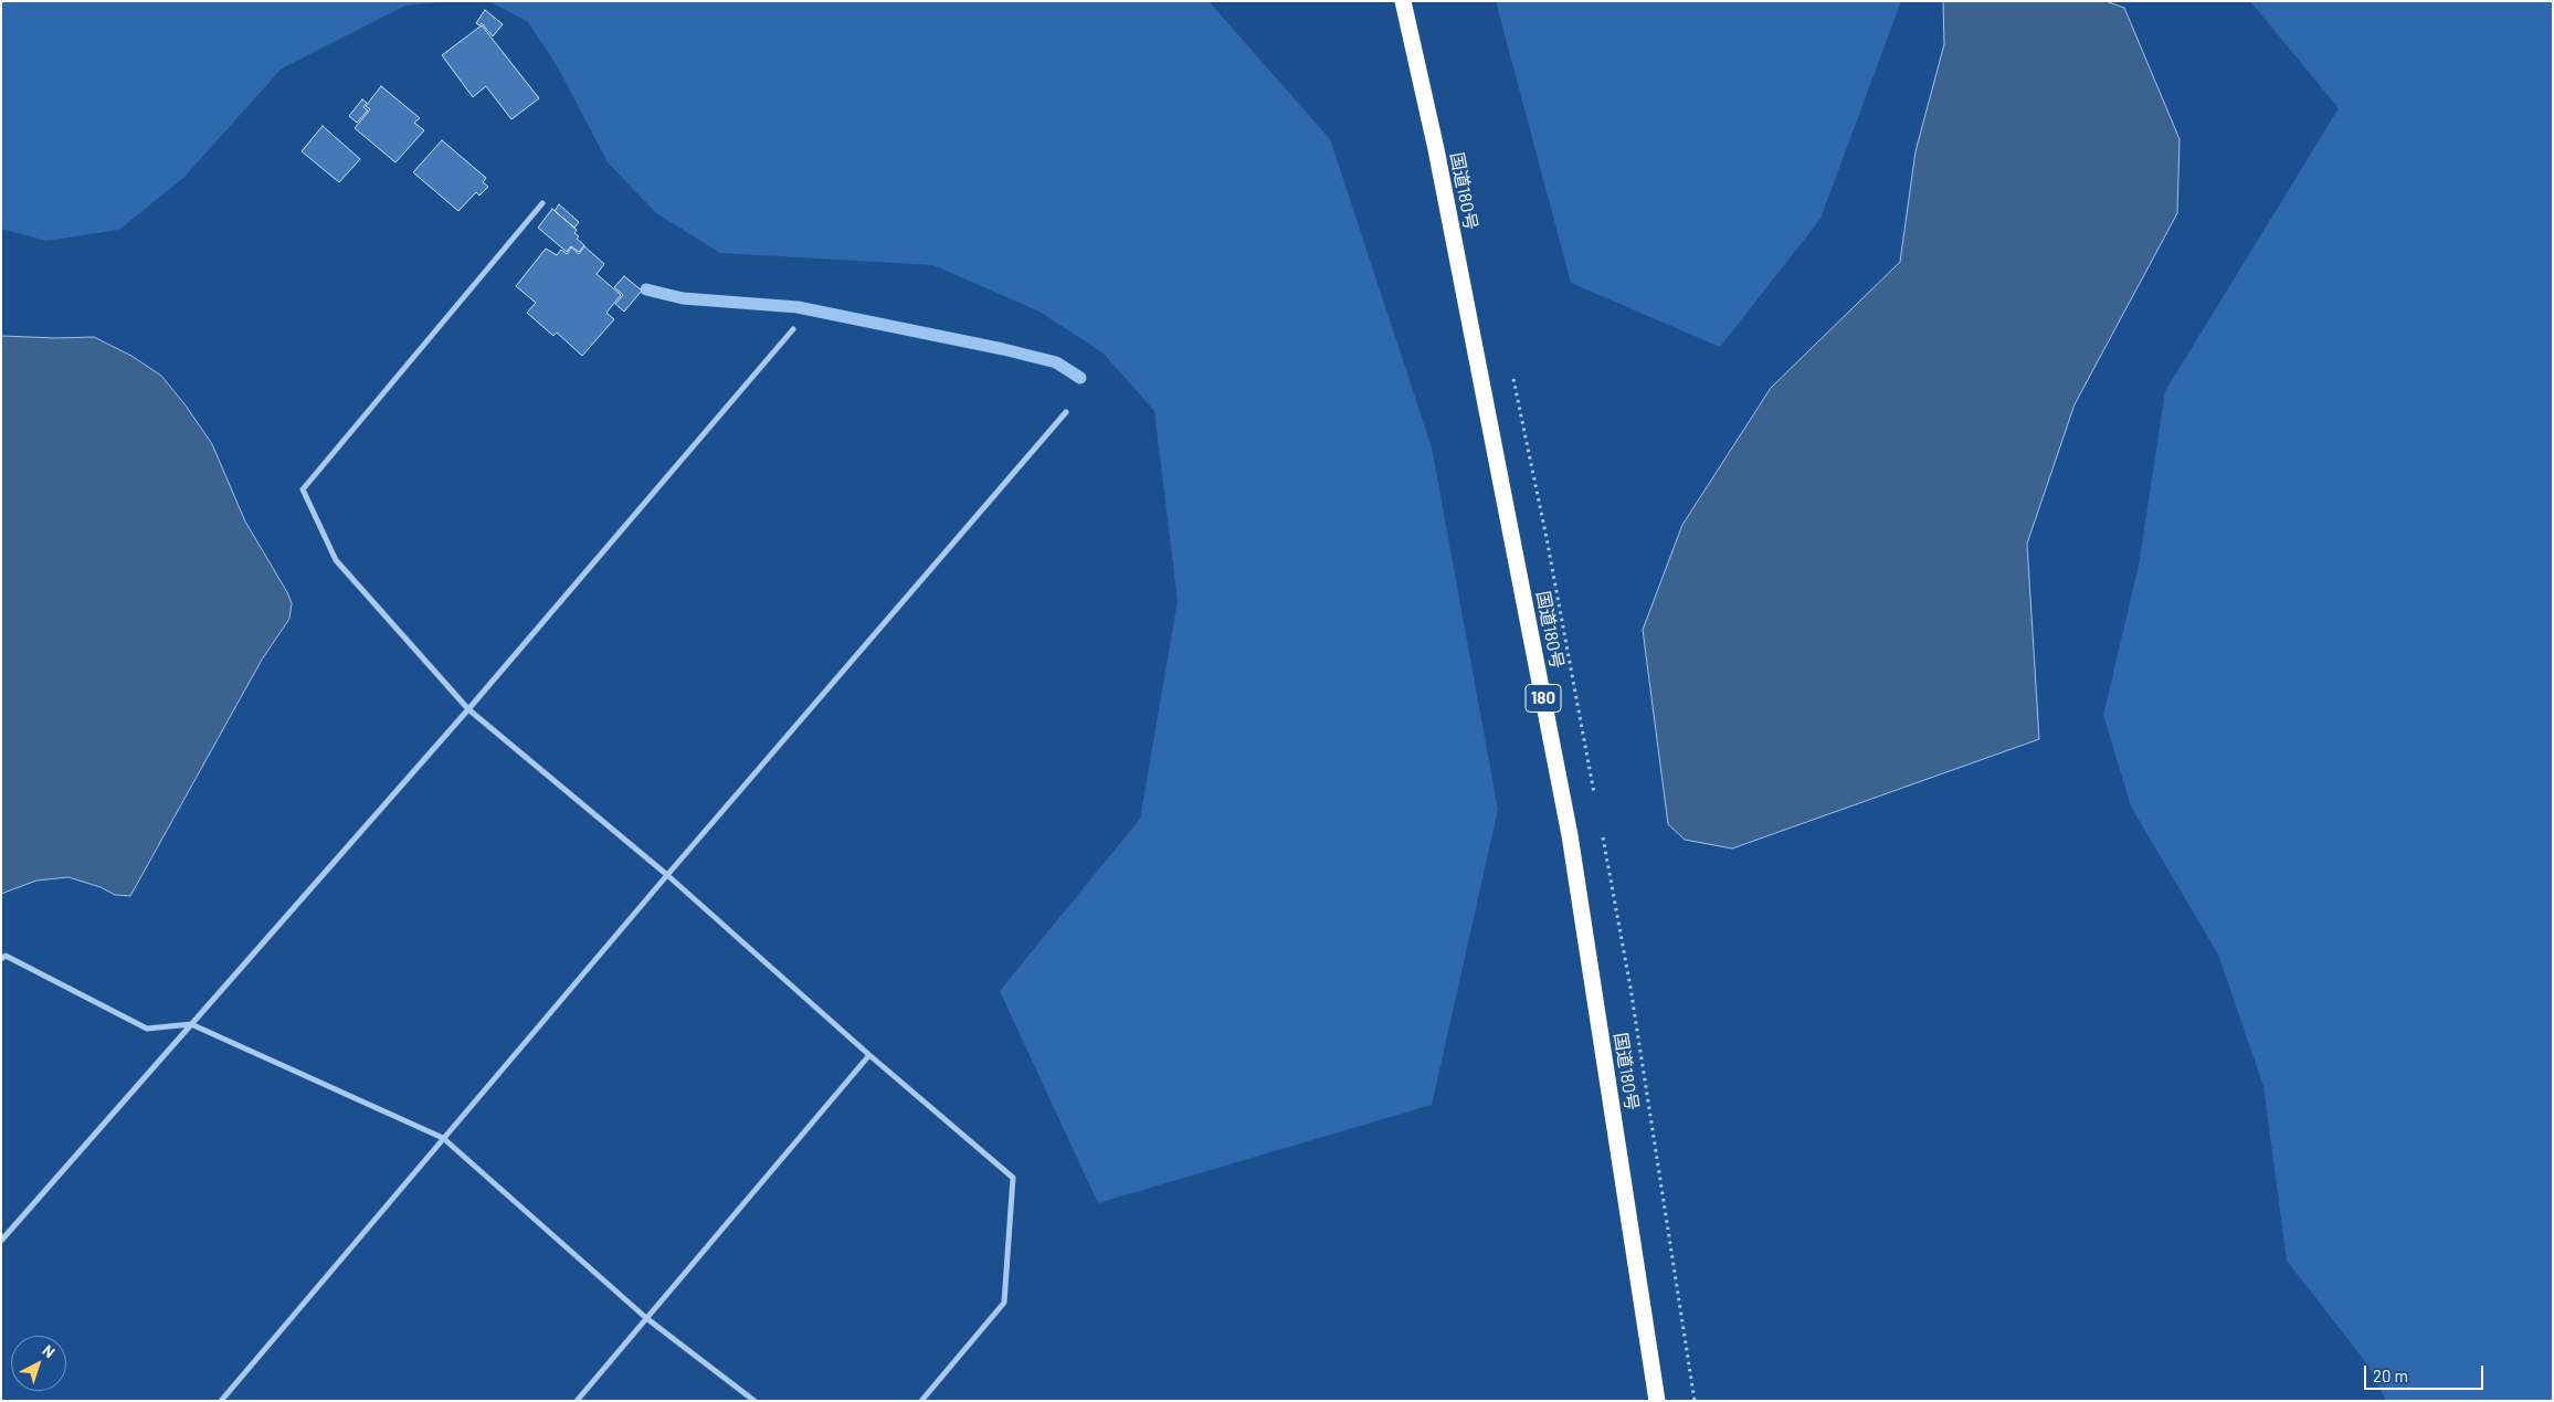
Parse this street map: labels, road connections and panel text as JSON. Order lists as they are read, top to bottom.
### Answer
{
  "streets": {
    "highway": ["国道180号", "180"]
  },
  "scale_bar": "20 m",
  "north": "top right"
}
